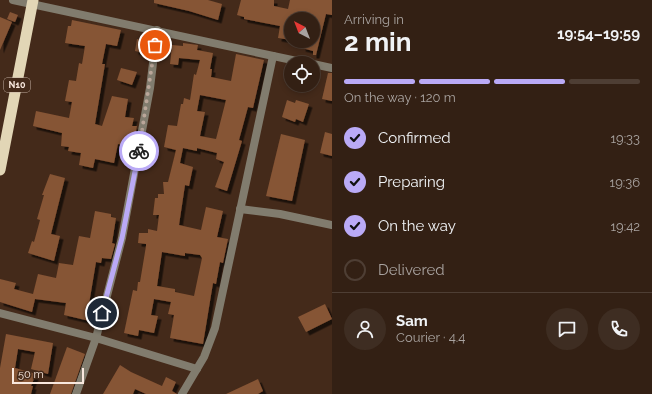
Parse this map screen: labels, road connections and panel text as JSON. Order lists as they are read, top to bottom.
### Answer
{
  "streets": {
    "highway": ["N10"]
  },
  "scale_bar": "50 m",
  "north": "top left",
  "page": {
    "heading": ["2 min", "Arriving in", "19:54–19:59"],
    "panel": ["Sam", "Courier · 4.4"],
    "bar": "On the way · 120 m",
    "list": [
      ["Confirmed", "19:33"],
      ["Preparing", "19:36"],
      ["On the way", "19:42"],
      "Delivered"
    ],
    "scale": "50 m"
  }
}
